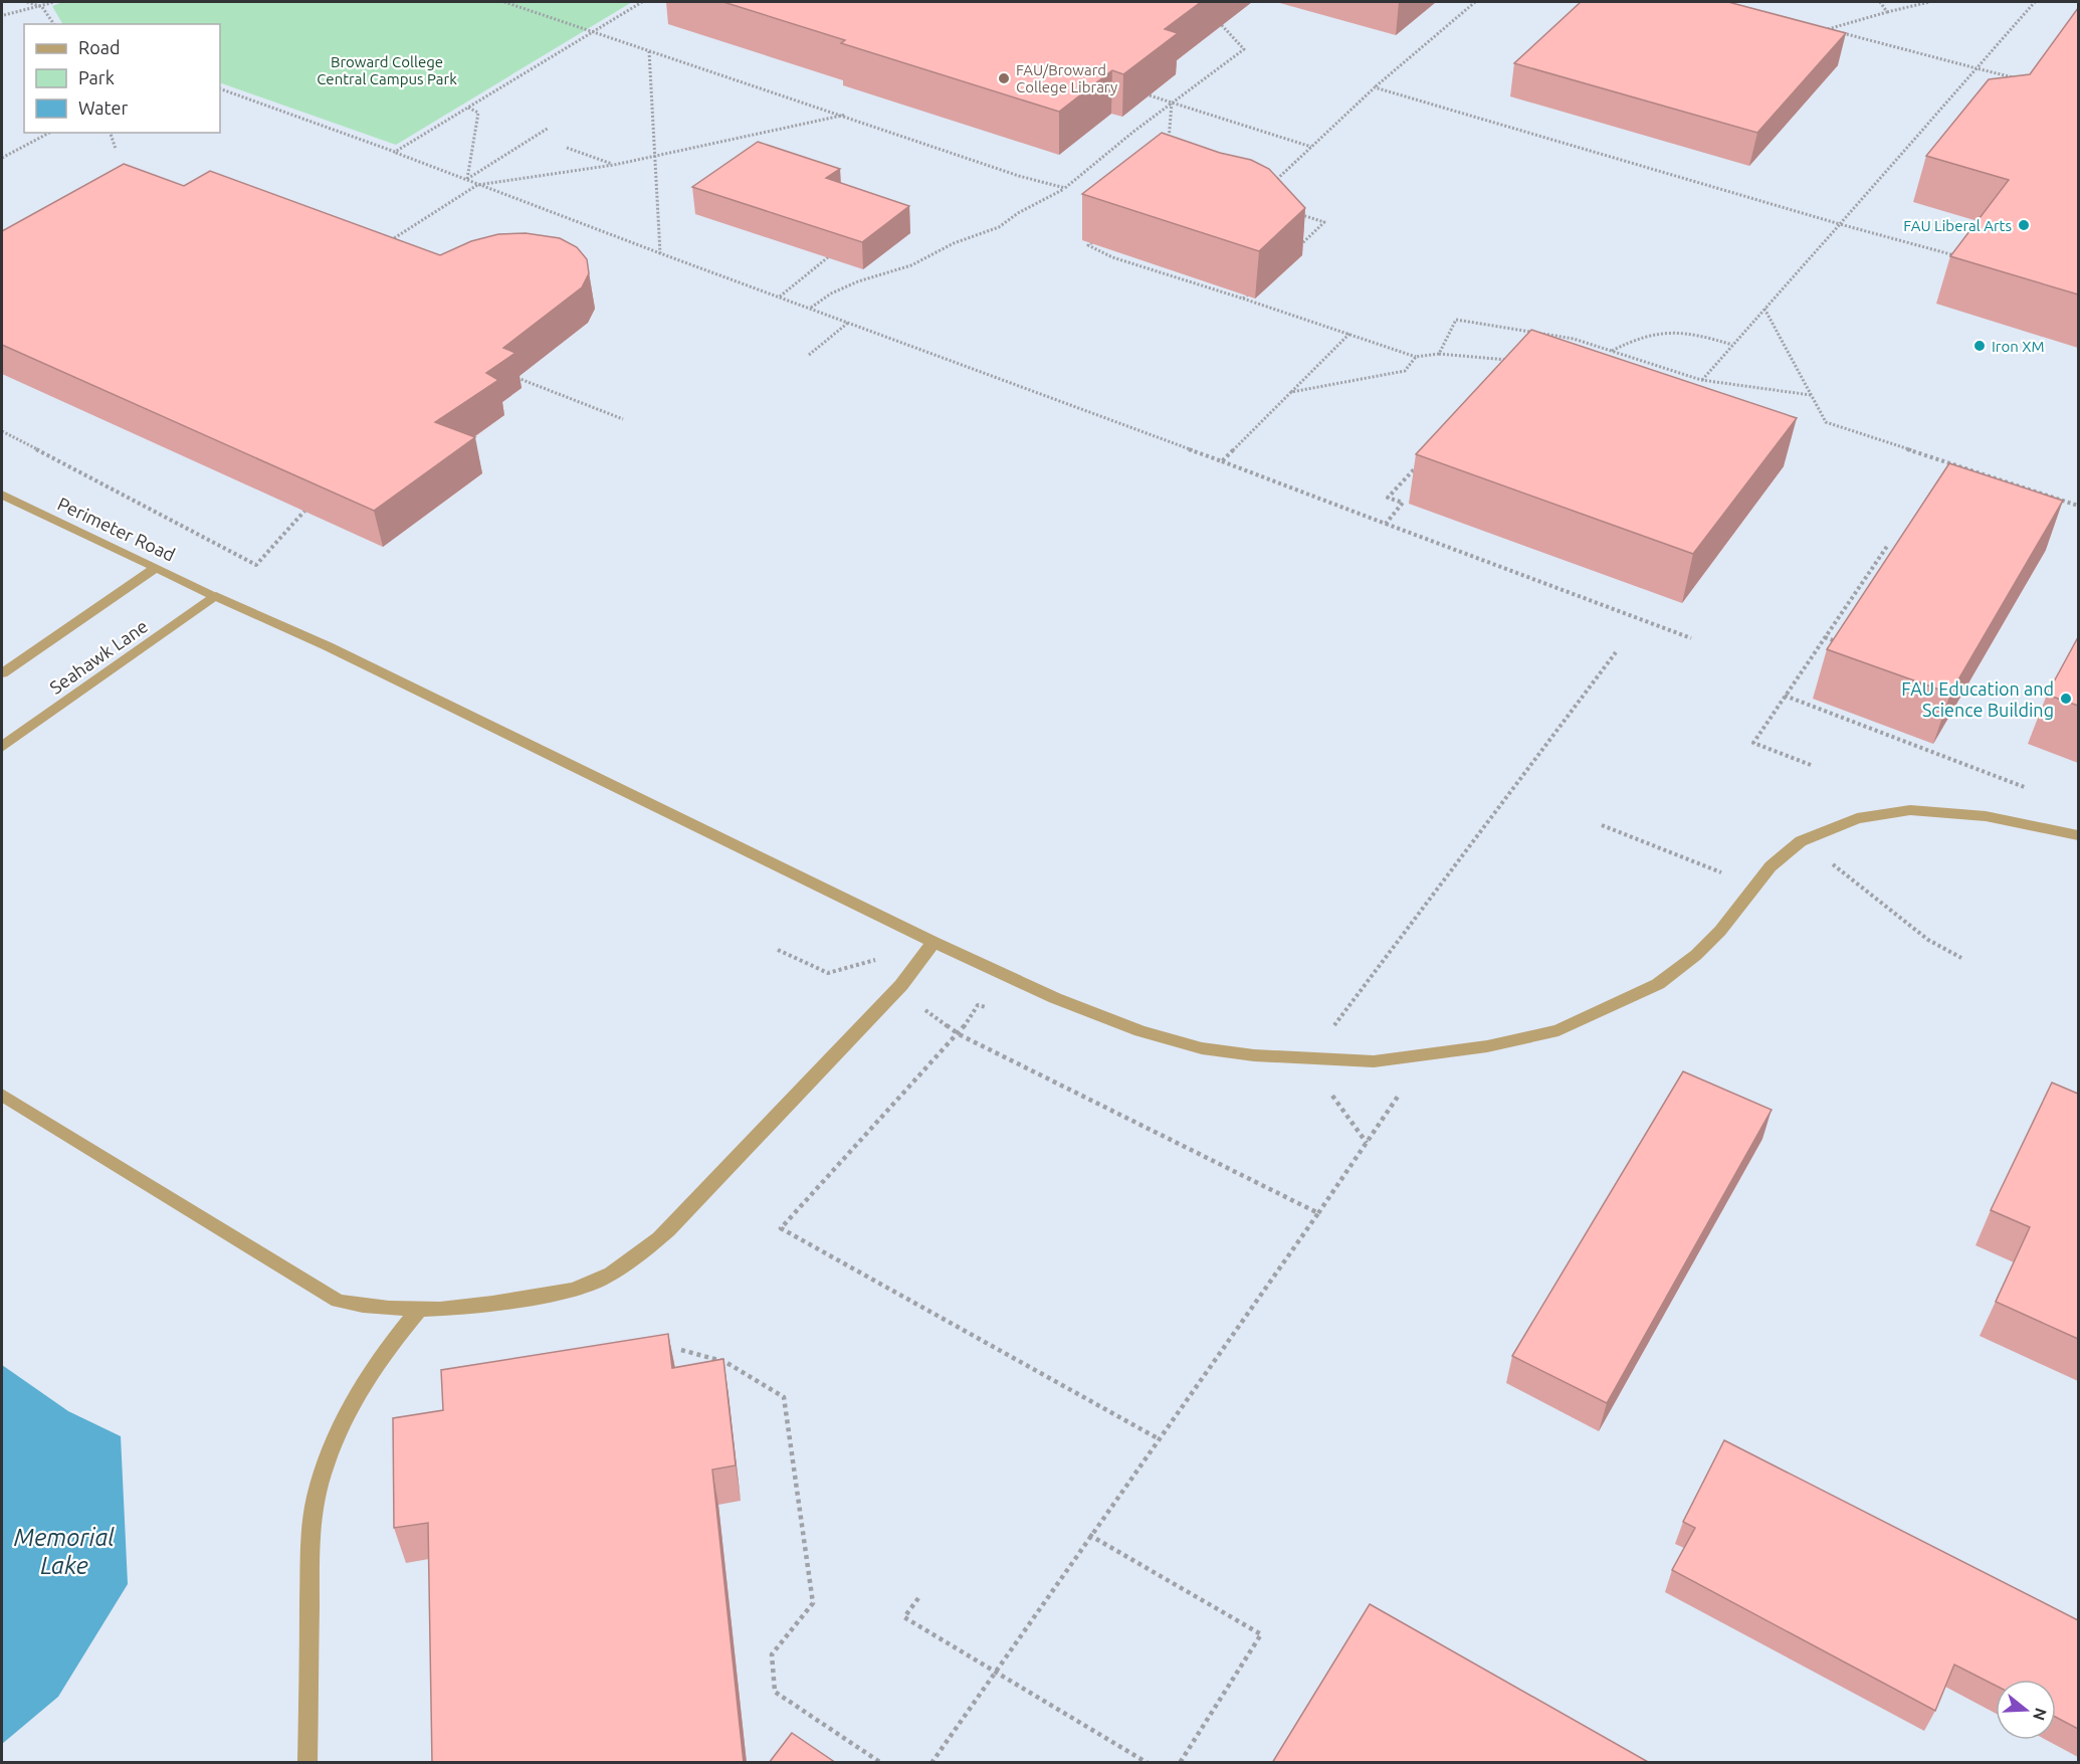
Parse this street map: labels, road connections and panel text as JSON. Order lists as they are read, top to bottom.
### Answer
{
  "streets": {
    "street": ["Perimeter Road", "Seahawk Lane"]
  },
  "crossings": [
    ["Perimeter Road", "Seahawk Lane"]
  ],
  "water": ["Memorial Lake"],
  "parks": ["Broward College Central Campus Park"],
  "places": [
    "FAU/Broward College Library",
    "FAU Liberal Arts",
    "Iron XM",
    "FAU Education and Science Building"
  ],
  "legend": ["Road", "Park", "Water"],
  "north": "right"
}
